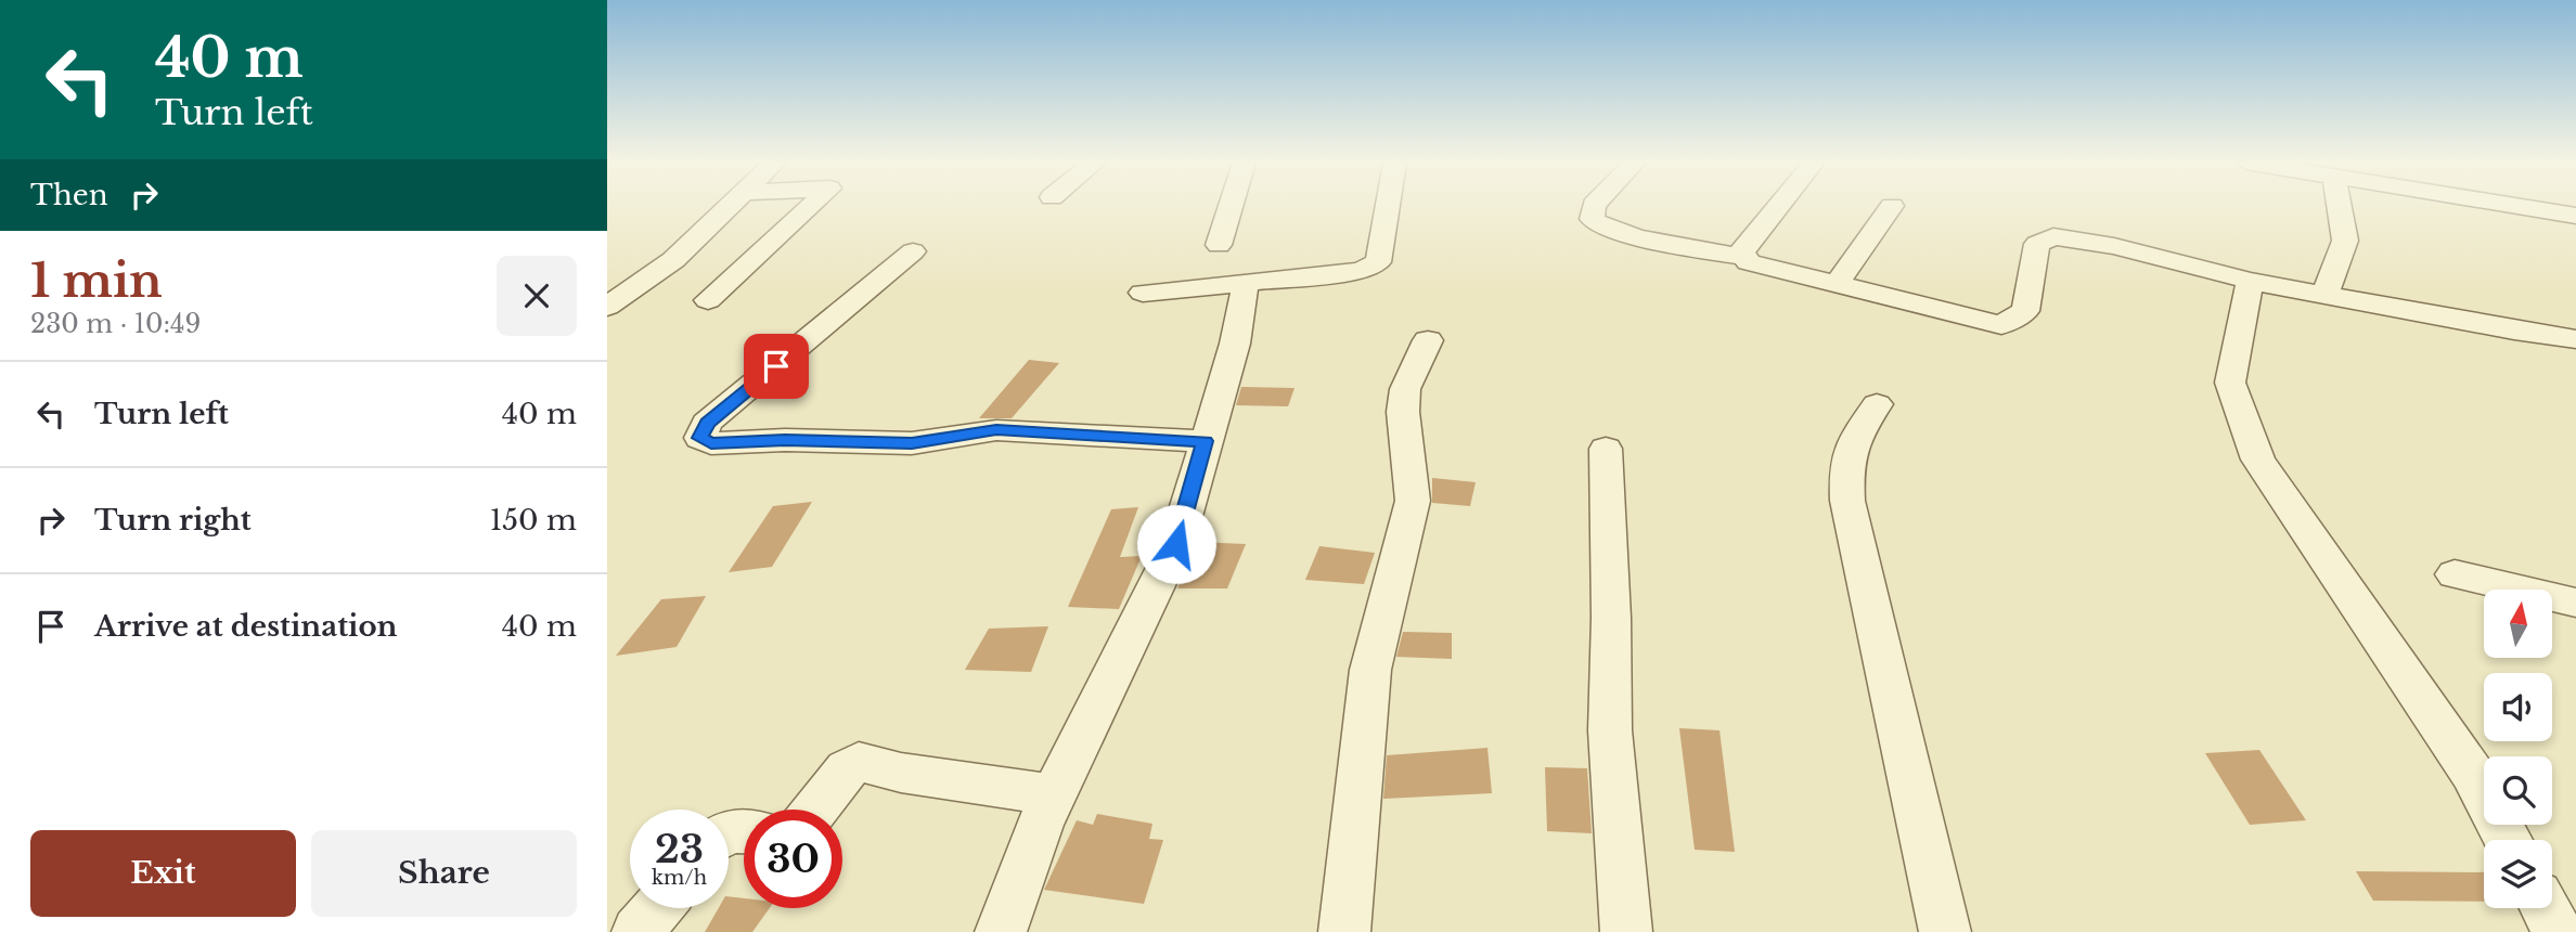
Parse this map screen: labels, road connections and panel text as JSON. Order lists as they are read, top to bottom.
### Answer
{
  "north": "top",
  "page": {
    "turn": ["40 m", "Turn left"],
    "then": "Then",
    "heading": ["1 min", "230 m · 10:49"],
    "list": [
      {
        "name": "Turn left",
        "value": "40 m"
      },
      {
        "name": "Turn right",
        "value": "150 m"
      },
      {
        "name": "Arrive at destination",
        "value": "40 m"
      }
    ],
    "speed": "23 km/h",
    "limit": "30",
    "buttons": ["Exit", "Share"]
  }
}
